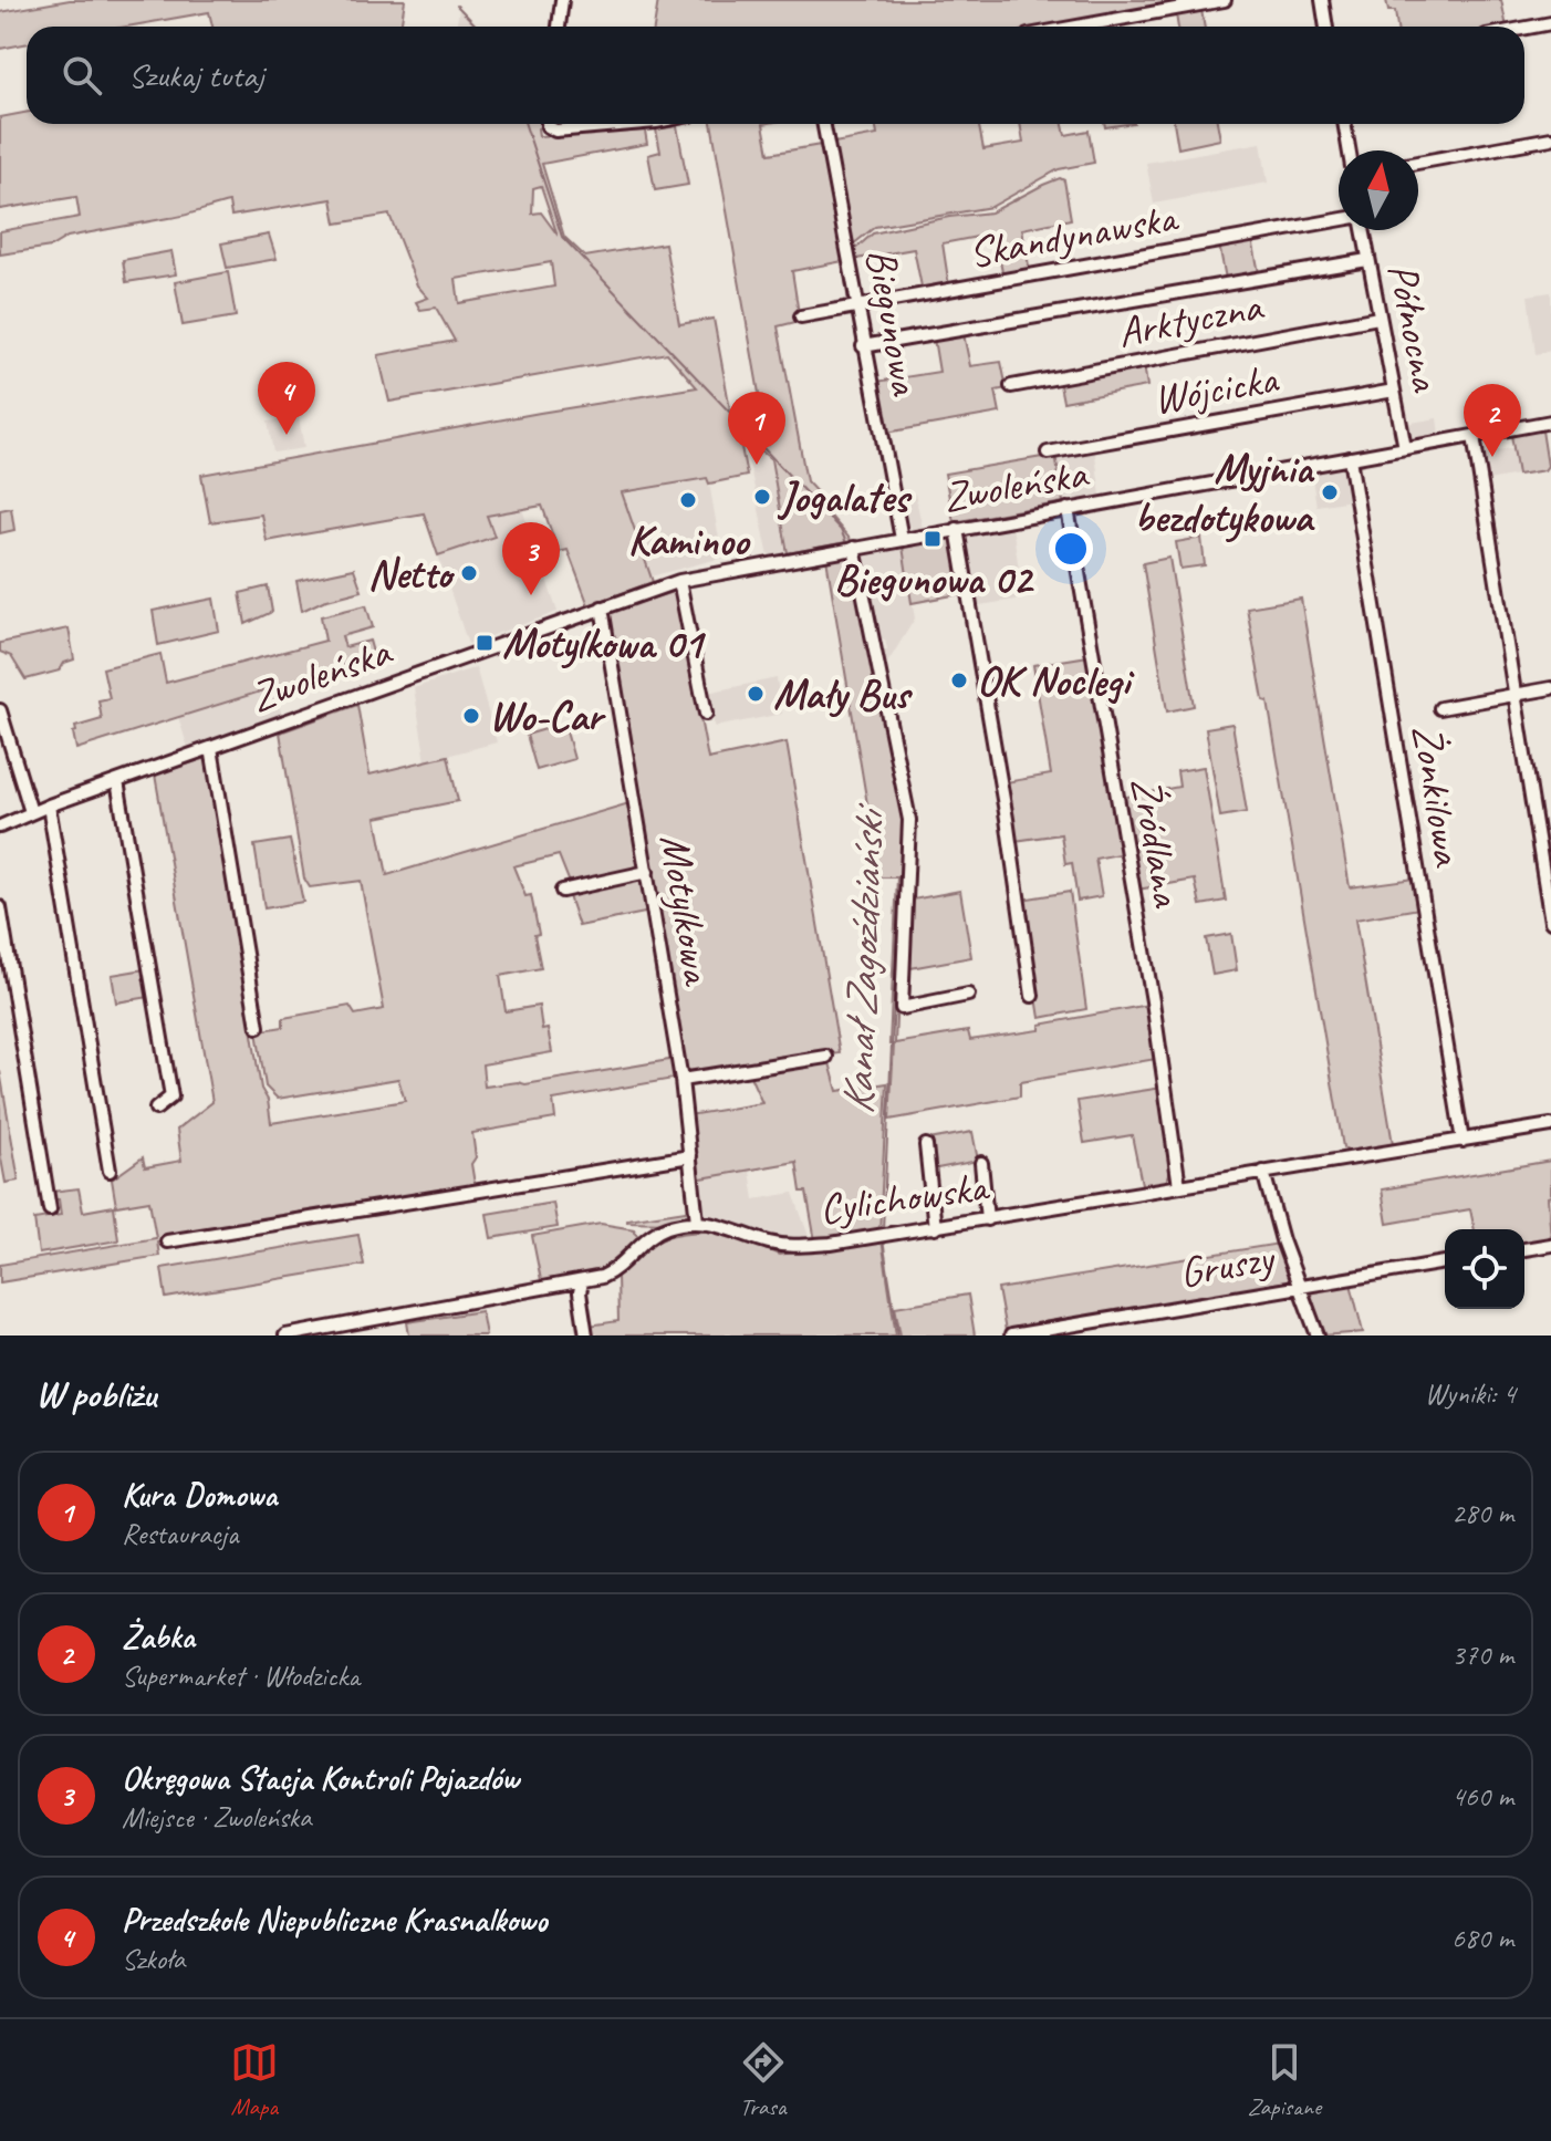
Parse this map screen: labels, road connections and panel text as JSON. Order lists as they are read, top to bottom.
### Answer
{
  "streets": {
    "street": [
      "Skandynawska",
      "Arktyczna",
      "Biegunowa",
      "Północna",
      "Wójcicka",
      "Zwoleńska",
      "Żonkilowa",
      "Źródlana",
      "Motylkowa",
      "Cylichowska",
      "Gruszy"
    ]
  },
  "crossings": [
    ["Skandynawska", "Biegunowa"],
    ["Arktyczna", "Północna"],
    ["Biegunowa", "Zwoleńska"],
    ["Północna", "Wójcicka"],
    ["Północna", "Zwoleńska"],
    ["Zwoleńska", "Żonkilowa"],
    ["Zwoleńska", "Źródlana"],
    ["Zwoleńska", "Motylkowa"],
    ["Żonkilowa", "Cylichowska"],
    ["Źródlana", "Cylichowska"],
    ["Motylkowa", "Cylichowska"]
  ],
  "water": ["Kanał Zagoździański"],
  "places": {
    "other": [
      "Myjnia bezdotykowa",
      "Jogalates",
      "Kaminoo",
      "Netto",
      "OK Noclegi",
      "Mały Bus",
      "Wo-Car"
    ],
    "transit": ["Biegunowa 02", "Motylkowa 01"]
  },
  "north": "top",
  "page": {
    "search": "Szukaj tutaj",
    "pins": [
      "4",
      "2",
      "1",
      "3"
    ],
    "heading": ["W pobliżu", "Wyniki: 4"],
    "list": [
      {
        "mark": "1",
        "name": "Kura Domowa",
        "note": "Restauracja",
        "value": "280 m"
      },
      {
        "mark": "2",
        "name": "Żabka",
        "note": "Supermarket · Włodzicka",
        "value": "370 m"
      },
      {
        "mark": "3",
        "name": "Okręgowa Stacja Kontroli Pojazdów",
        "note": "Miejsce · Zwoleńska",
        "value": "460 m"
      },
      {
        "mark": "4",
        "name": "Przedszkole Niepubliczne Krasnalkowo",
        "note": "Szkoła",
        "value": "680 m"
      }
    ],
    "nav": ["Mapa", "Trasa", "Zapisane"]
  }
}
